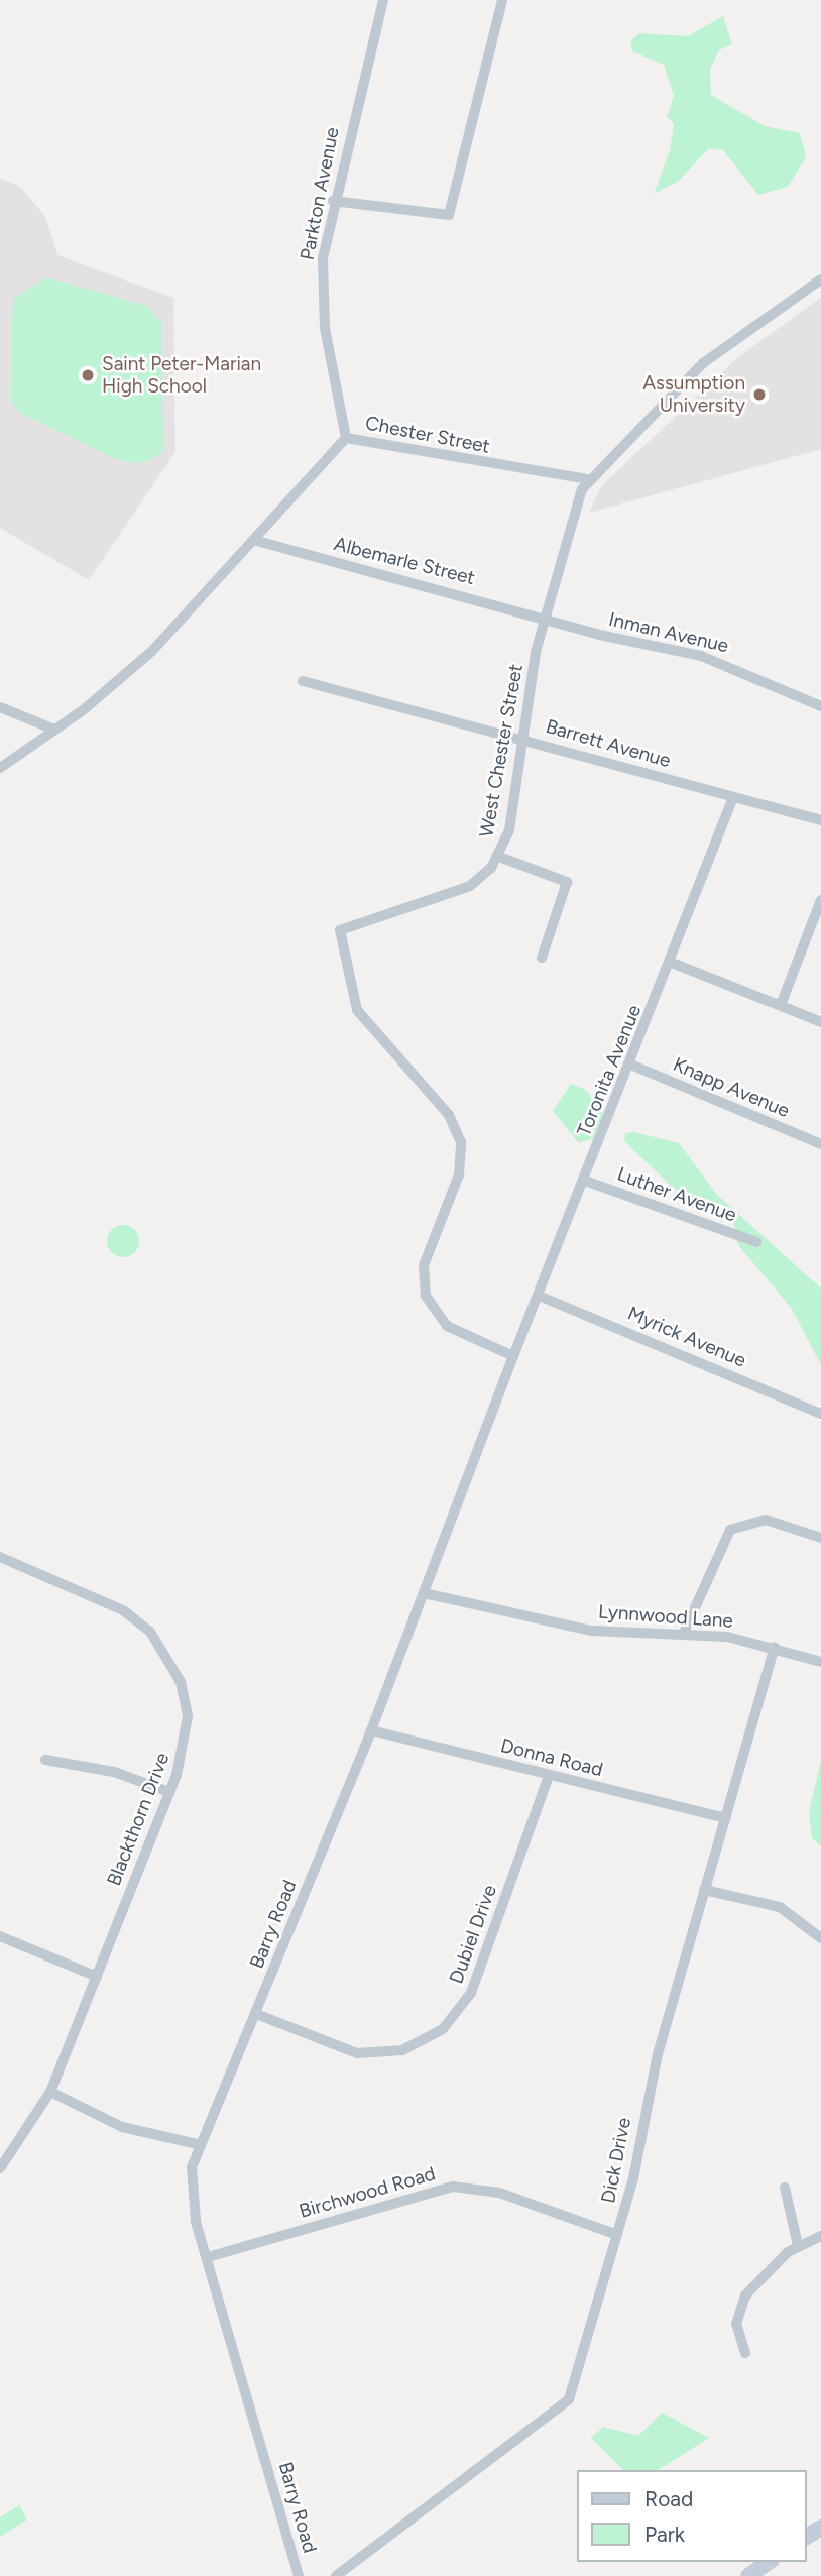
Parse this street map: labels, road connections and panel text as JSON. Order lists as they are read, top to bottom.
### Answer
{
  "streets": {
    "street": [
      "Parkton Avenue",
      "Chester Street",
      "Albemarle Street",
      "Inman Avenue",
      "Barrett Avenue",
      "West Chester Street",
      "Toronita Avenue",
      "Knapp Avenue",
      "Luther Avenue",
      "Myrick Avenue",
      "Lynnwood Lane",
      "Donna Road",
      "Blackthorn Drive",
      "Barry Road",
      "Dubiel Drive",
      "Dick Drive",
      "Birchwood Road"
    ]
  },
  "crossings": [
    ["Parkton Avenue", "Chester Street"],
    ["Chester Street", "Albemarle Street"],
    ["Chester Street", "West Chester Street"],
    ["Albemarle Street", "Inman Avenue"],
    ["Albemarle Street", "West Chester Street"],
    ["Inman Avenue", "West Chester Street"],
    ["Barrett Avenue", "West Chester Street"],
    ["Barrett Avenue", "Toronita Avenue"],
    ["West Chester Street", "Toronita Avenue"],
    ["West Chester Street", "Barry Road"],
    ["Toronita Avenue", "Knapp Avenue"],
    ["Toronita Avenue", "Luther Avenue"],
    ["Toronita Avenue", "Myrick Avenue"],
    ["Toronita Avenue", "Barry Road"],
    ["Lynnwood Lane", "Barry Road"],
    ["Lynnwood Lane", "Dick Drive"],
    ["Donna Road", "Barry Road"],
    ["Donna Road", "Dubiel Drive"],
    ["Donna Road", "Dick Drive"],
    ["Barry Road", "Dubiel Drive"],
    ["Barry Road", "Birchwood Road"],
    ["Dick Drive", "Birchwood Road"]
  ],
  "places": ["Saint Peter-Marian High School", "Assumption University"],
  "legend": ["Road", "Park"]
}
